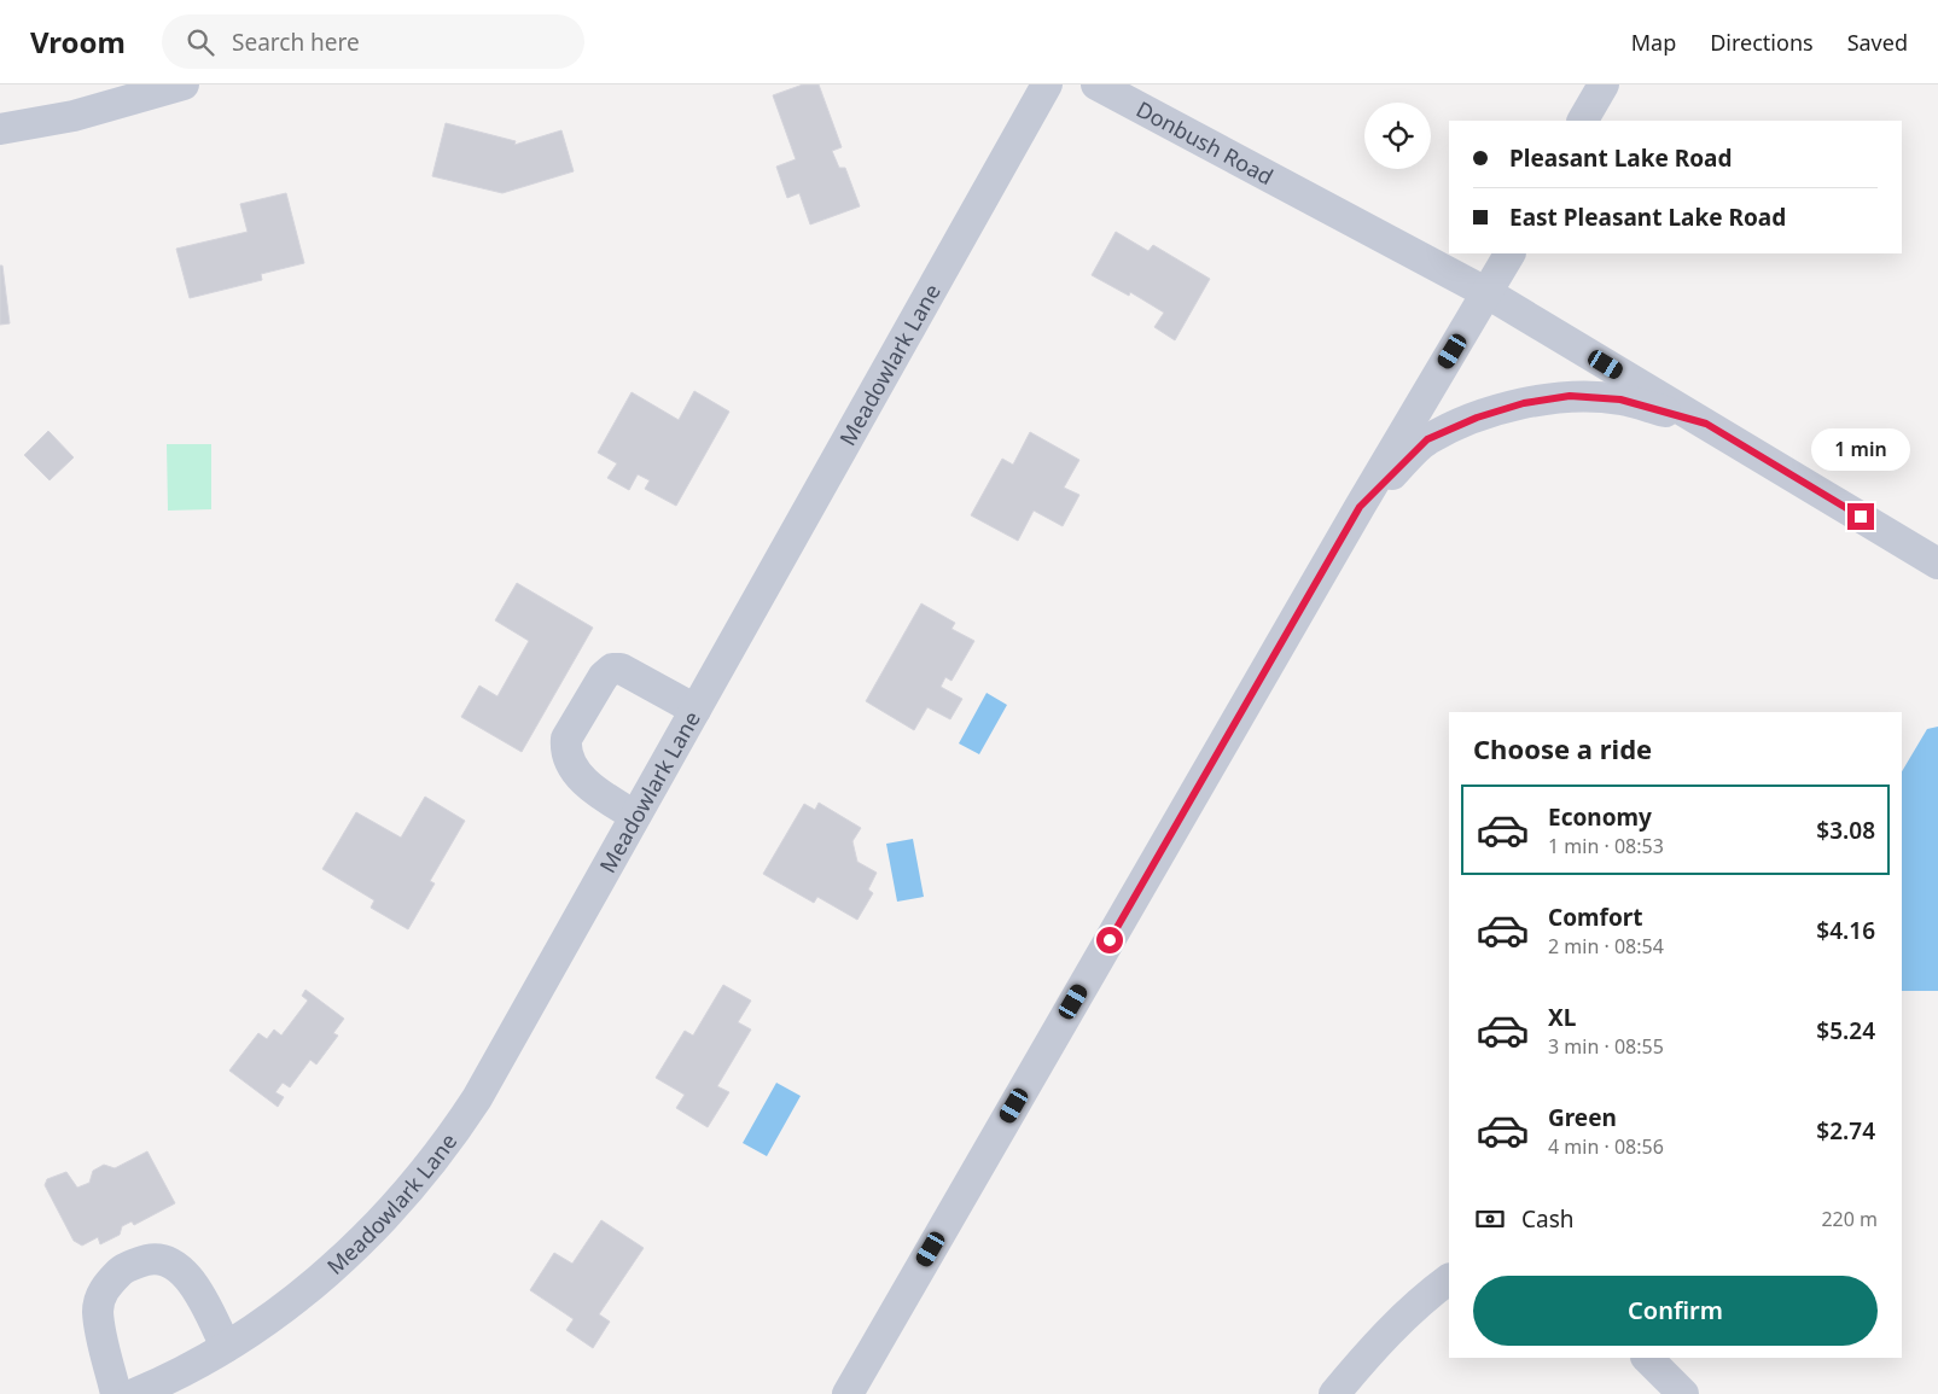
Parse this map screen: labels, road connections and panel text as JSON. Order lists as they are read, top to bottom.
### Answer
{
  "streets": {
    "street": ["Donbush Road", "Meadowlark Lane"]
  },
  "page": {
    "header": "Vroom",
    "search": "Search here",
    "nav": ["Map", "Directions", "Saved"],
    "banner": ["Pleasant Lake Road", "East Pleasant Lake Road"],
    "bubble": "1 min",
    "heading": "Choose a ride",
    "list": [
      {
        "name": "Economy",
        "note": "1 min · 08:53",
        "value": "$3.08"
      },
      {
        "name": "Comfort",
        "note": "2 min · 08:54",
        "value": "$4.16"
      },
      {
        "name": "XL",
        "note": "3 min · 08:55",
        "value": "$5.24"
      },
      {
        "name": "Green",
        "note": "4 min · 08:56",
        "value": "$2.74"
      }
    ],
    "pay": ["Cash", "220 m"],
    "buttons": "Confirm"
  }
}
